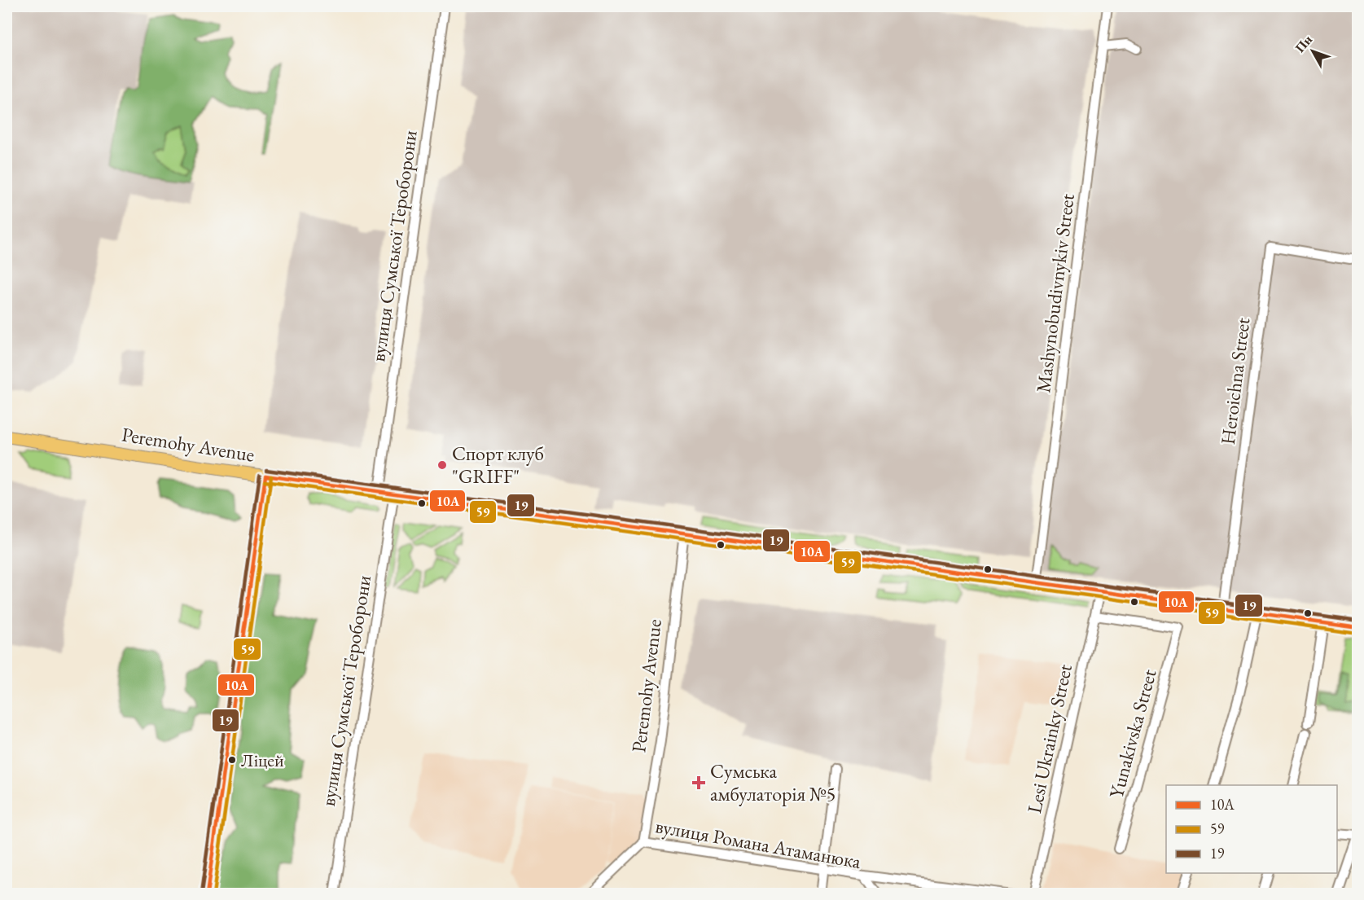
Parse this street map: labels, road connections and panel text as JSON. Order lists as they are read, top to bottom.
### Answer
{
  "streets": {
    "main road": ["Peremohy Avenue"],
    "street": [
      "вулиця Сумської Тероборони",
      "Mashynobudivnykiv Street",
      "Heroichna Street",
      "Yunakivska Street",
      "Lesi Ukrainky Street",
      "вулиця Романа Атаманюка"
    ]
  },
  "crossings": [
    ["вулиця Сумської Тероборони", "Peremohy Avenue"],
    ["Mashynobudivnykiv Street", "Peremohy Avenue"],
    ["Heroichna Street", "Peremohy Avenue"],
    ["Peremohy Avenue", "Lesi Ukrainky Street"],
    ["Peremohy Avenue", "вулиця Романа Атаманюка"],
    ["Yunakivska Street", "Lesi Ukrainky Street"]
  ],
  "places": {
    "other": ["Спорт клуб \"GRIFF\"", "Ліцей"],
    "health": ["Сумська амбулаторія №5"]
  },
  "lines": ["transit line 19", "transit line 10А", "transit line 59"],
  "legend": ["10А", "59", "19"],
  "north": "top left"
}
